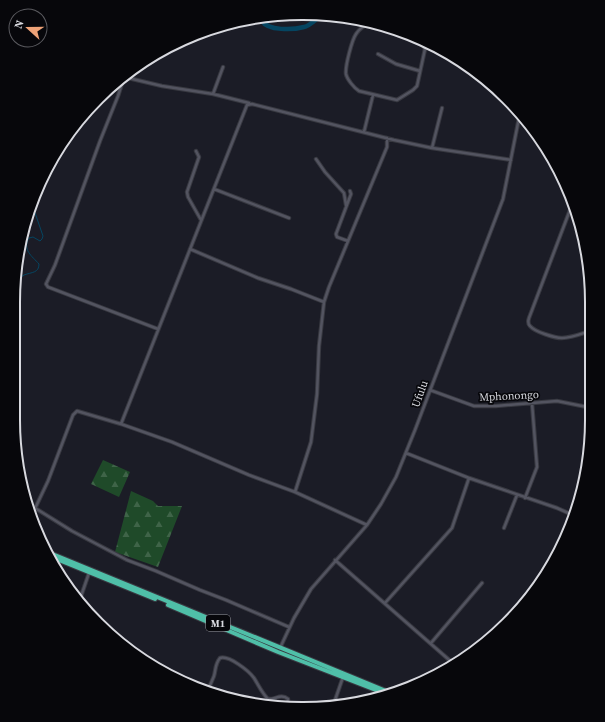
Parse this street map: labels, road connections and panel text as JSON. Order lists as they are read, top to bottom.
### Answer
{
  "streets": {
    "highway": ["M1"],
    "street": ["Ufulu", "Mphonongo"]
  },
  "crossings": [
    ["Ufulu", "Mphonongo"],
    ["Ufulu", "M1"]
  ],
  "north": "left"
}
